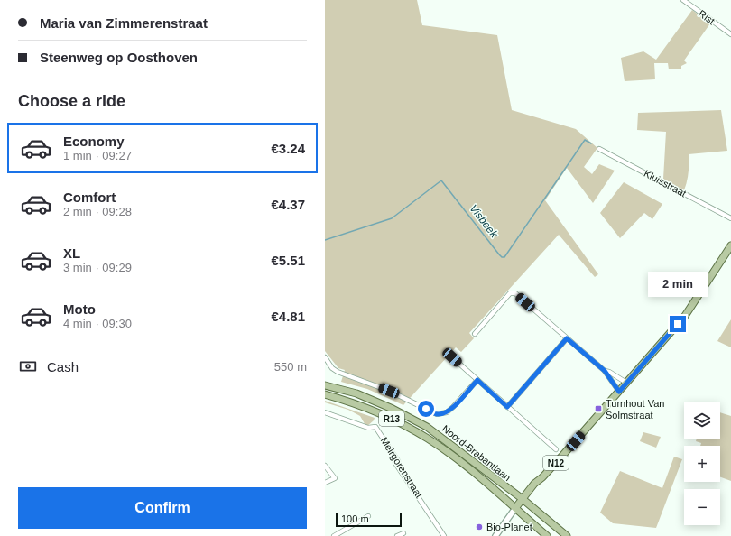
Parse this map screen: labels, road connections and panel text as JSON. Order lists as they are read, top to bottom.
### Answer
{
  "streets": {
    "main road": ["R13", "Noord-Brabantlaan", "N12"],
    "street": ["Rist", "Kluisstraat", "Meirgorenstraat"]
  },
  "crossings": [
    ["Noord-Brabantlaan", "N12"]
  ],
  "water": ["Visbeek"],
  "places": {
    "transit": ["Turnhout Van Solmstraat"],
    "other": ["Bio-Planet"]
  },
  "scale_bar": "100 m",
  "page": {
    "banner": ["Maria van Zimmerenstraat", "Steenweg op Oosthoven"],
    "heading": "Choose a ride",
    "list": [
      {
        "name": "Economy",
        "note": "1 min · 09:27",
        "value": "€3.24"
      },
      {
        "name": "Comfort",
        "note": "2 min · 09:28",
        "value": "€4.37"
      },
      {
        "name": "XL",
        "note": "3 min · 09:29",
        "value": "€5.51"
      },
      {
        "name": "Moto",
        "note": "4 min · 09:30",
        "value": "€4.81"
      }
    ],
    "bubble": "2 min",
    "pay": ["Cash", "550 m"],
    "map_buttons": ["+", "−"],
    "buttons": "Confirm",
    "scale": "100 m"
  }
}
